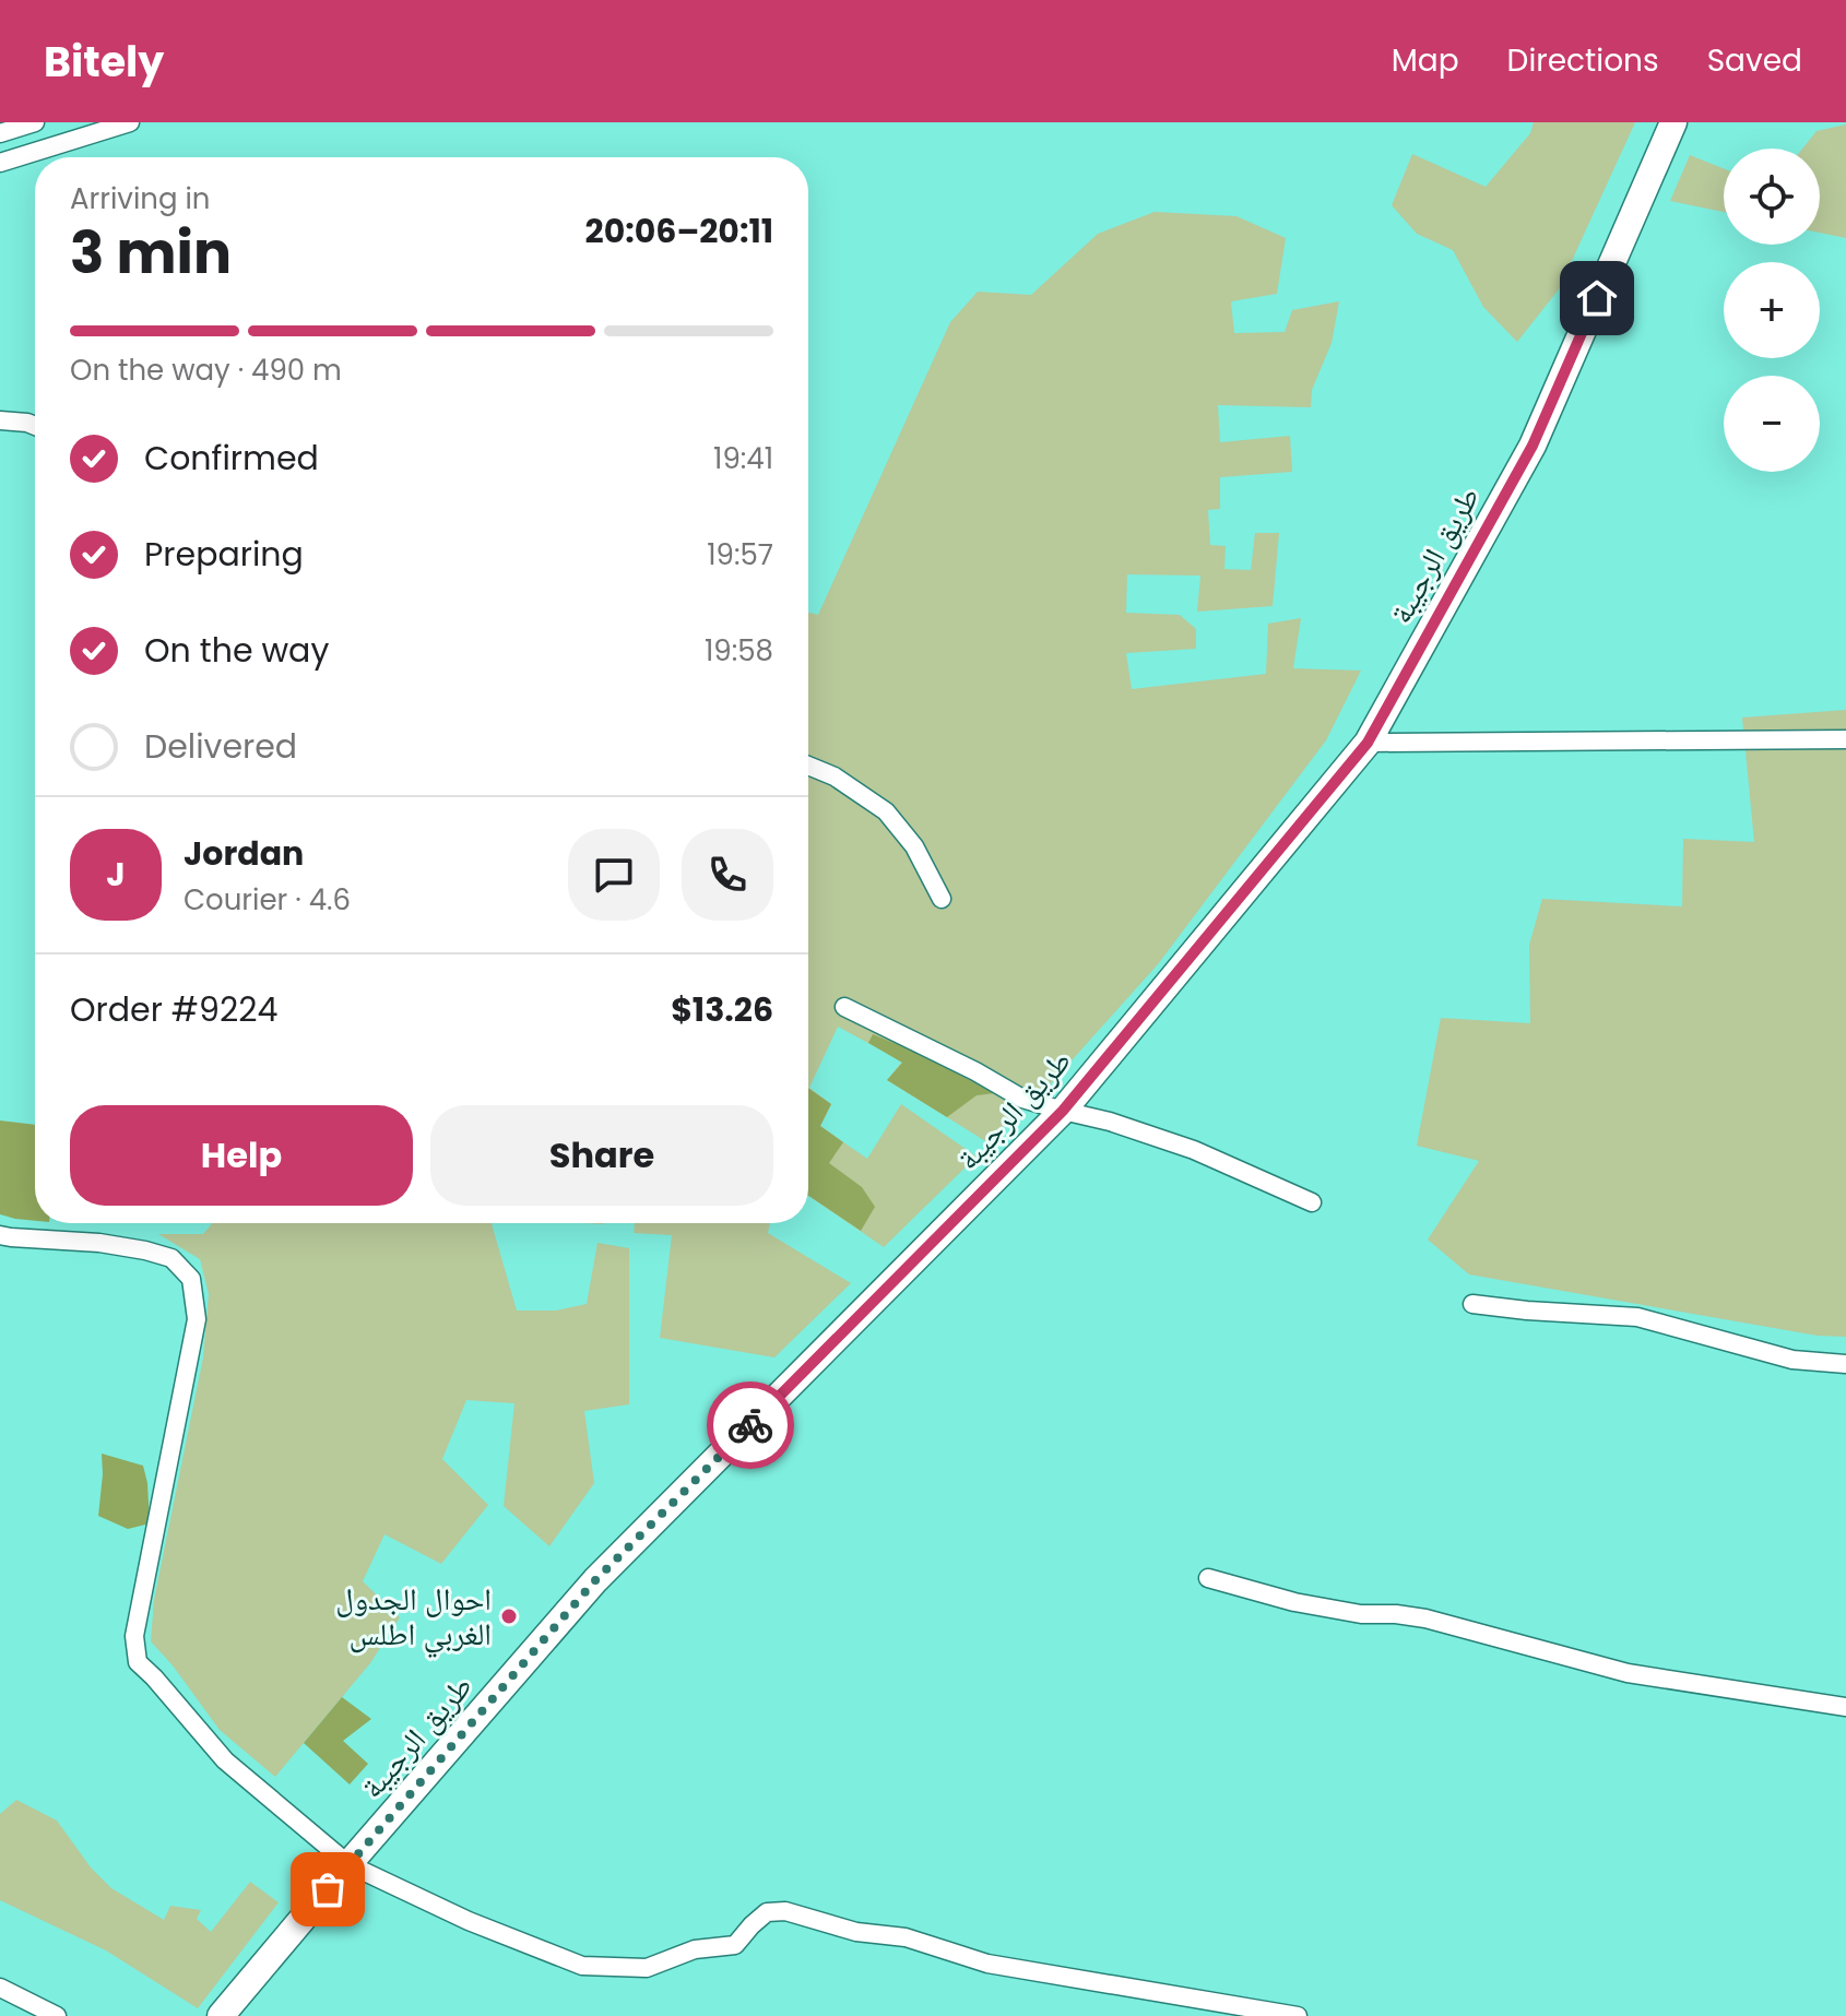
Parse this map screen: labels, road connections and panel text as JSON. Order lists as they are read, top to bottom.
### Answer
{
  "streets": {
    "main road": ["طريق الرجيبة"]
  },
  "places": ["احوال الجدول الغربي اطلس"],
  "page": {
    "header": "Bitely",
    "nav": ["Map", "Directions", "Saved"],
    "map_buttons": ["+", "−"],
    "heading": ["3 min", "Arriving in", "20:06–20:11"],
    "panel": [
      "Jordan",
      "Courier · 4.6",
      "Order #9224",
      "$13.26"
    ],
    "bar": "On the way · 490 m",
    "list": [
      ["Confirmed", "19:41"],
      ["Preparing", "19:57"],
      ["On the way", "19:58"],
      "Delivered"
    ],
    "round": "J",
    "buttons": ["Help", "Share"]
  }
}
